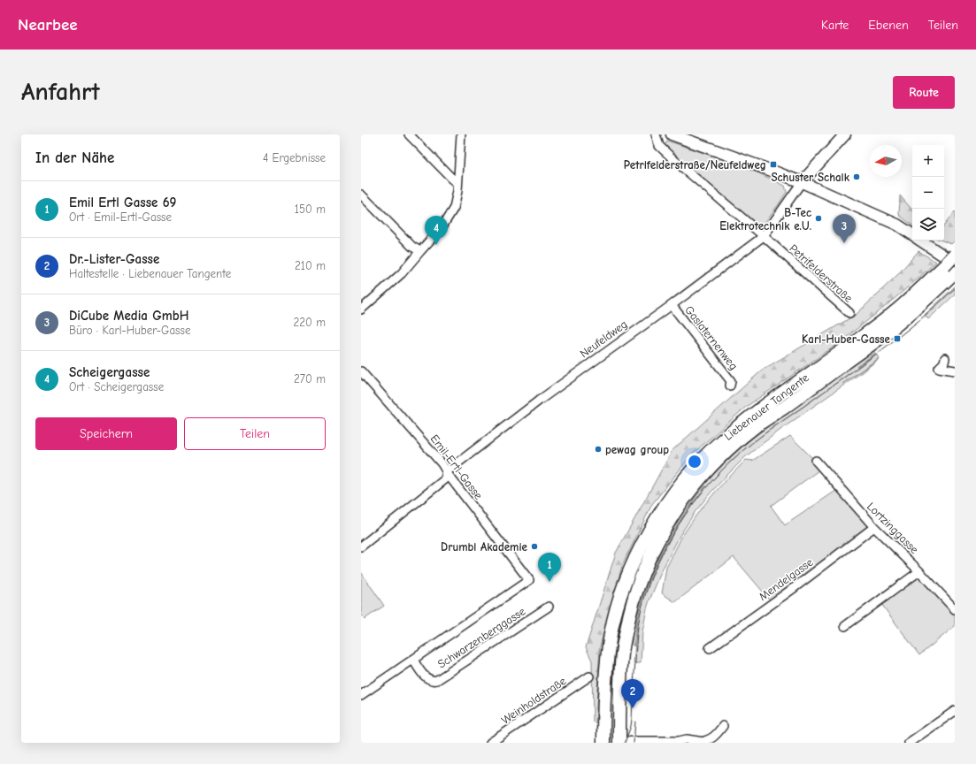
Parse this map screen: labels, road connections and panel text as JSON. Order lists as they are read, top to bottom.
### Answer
{
  "streets": {
    "main road": ["Neufeldweg", "Liebenauer Tangente"],
    "street": [
      "Petrifelderstraße",
      "Gaslaternenweg",
      "Emil-Ertl-Gasse",
      "Lortzinggasse",
      "Mendelgasse",
      "Schwarzenberggasse",
      "Weinholdstraße"
    ]
  },
  "crossings": [
    ["Petrifelderstraße", "Neufeldweg"],
    ["Gaslaternenweg", "Neufeldweg"],
    ["Neufeldweg", "Emil-Ertl-Gasse"],
    ["Emil-Ertl-Gasse", "Schwarzenberggasse"],
    ["Lortzinggasse", "Mendelgasse"]
  ],
  "places": {
    "transit": ["Petrifelderstraße/Neufeldweg", "Karl-Huber-Gasse"],
    "other": [
      "Schuster Schalk",
      "B-Tec Elektrotechnik e.U.",
      "pewag group",
      "Drumbl Akademie"
    ]
  },
  "north": "left",
  "page": {
    "header": "Nearbee",
    "nav": ["Karte", "Ebenen", "Teilen"],
    "buttons": [
      "Route",
      ["Speichern", "Teilen"]
    ],
    "title": "Anfahrt",
    "heading": ["In der Nähe", "4 Ergebnisse"],
    "map_buttons": ["+", "−"],
    "list": [
      {
        "mark": "1",
        "name": "Emil Ertl Gasse 69",
        "note": "Ort · Emil-Ertl-Gasse",
        "value": "150 m"
      },
      {
        "mark": "2",
        "name": "Dr.-Lister-Gasse",
        "note": "Haltestelle · Liebenauer Tangente",
        "value": "210 m"
      },
      {
        "mark": "3",
        "name": "DiCube Media GmbH",
        "note": "Büro · Karl-Huber-Gasse",
        "value": "220 m"
      },
      {
        "mark": "4",
        "name": "Scheigergasse",
        "note": "Ort · Scheigergasse",
        "value": "270 m"
      }
    ],
    "pins": [
      "3",
      "4",
      "1",
      "2"
    ]
  }
}
